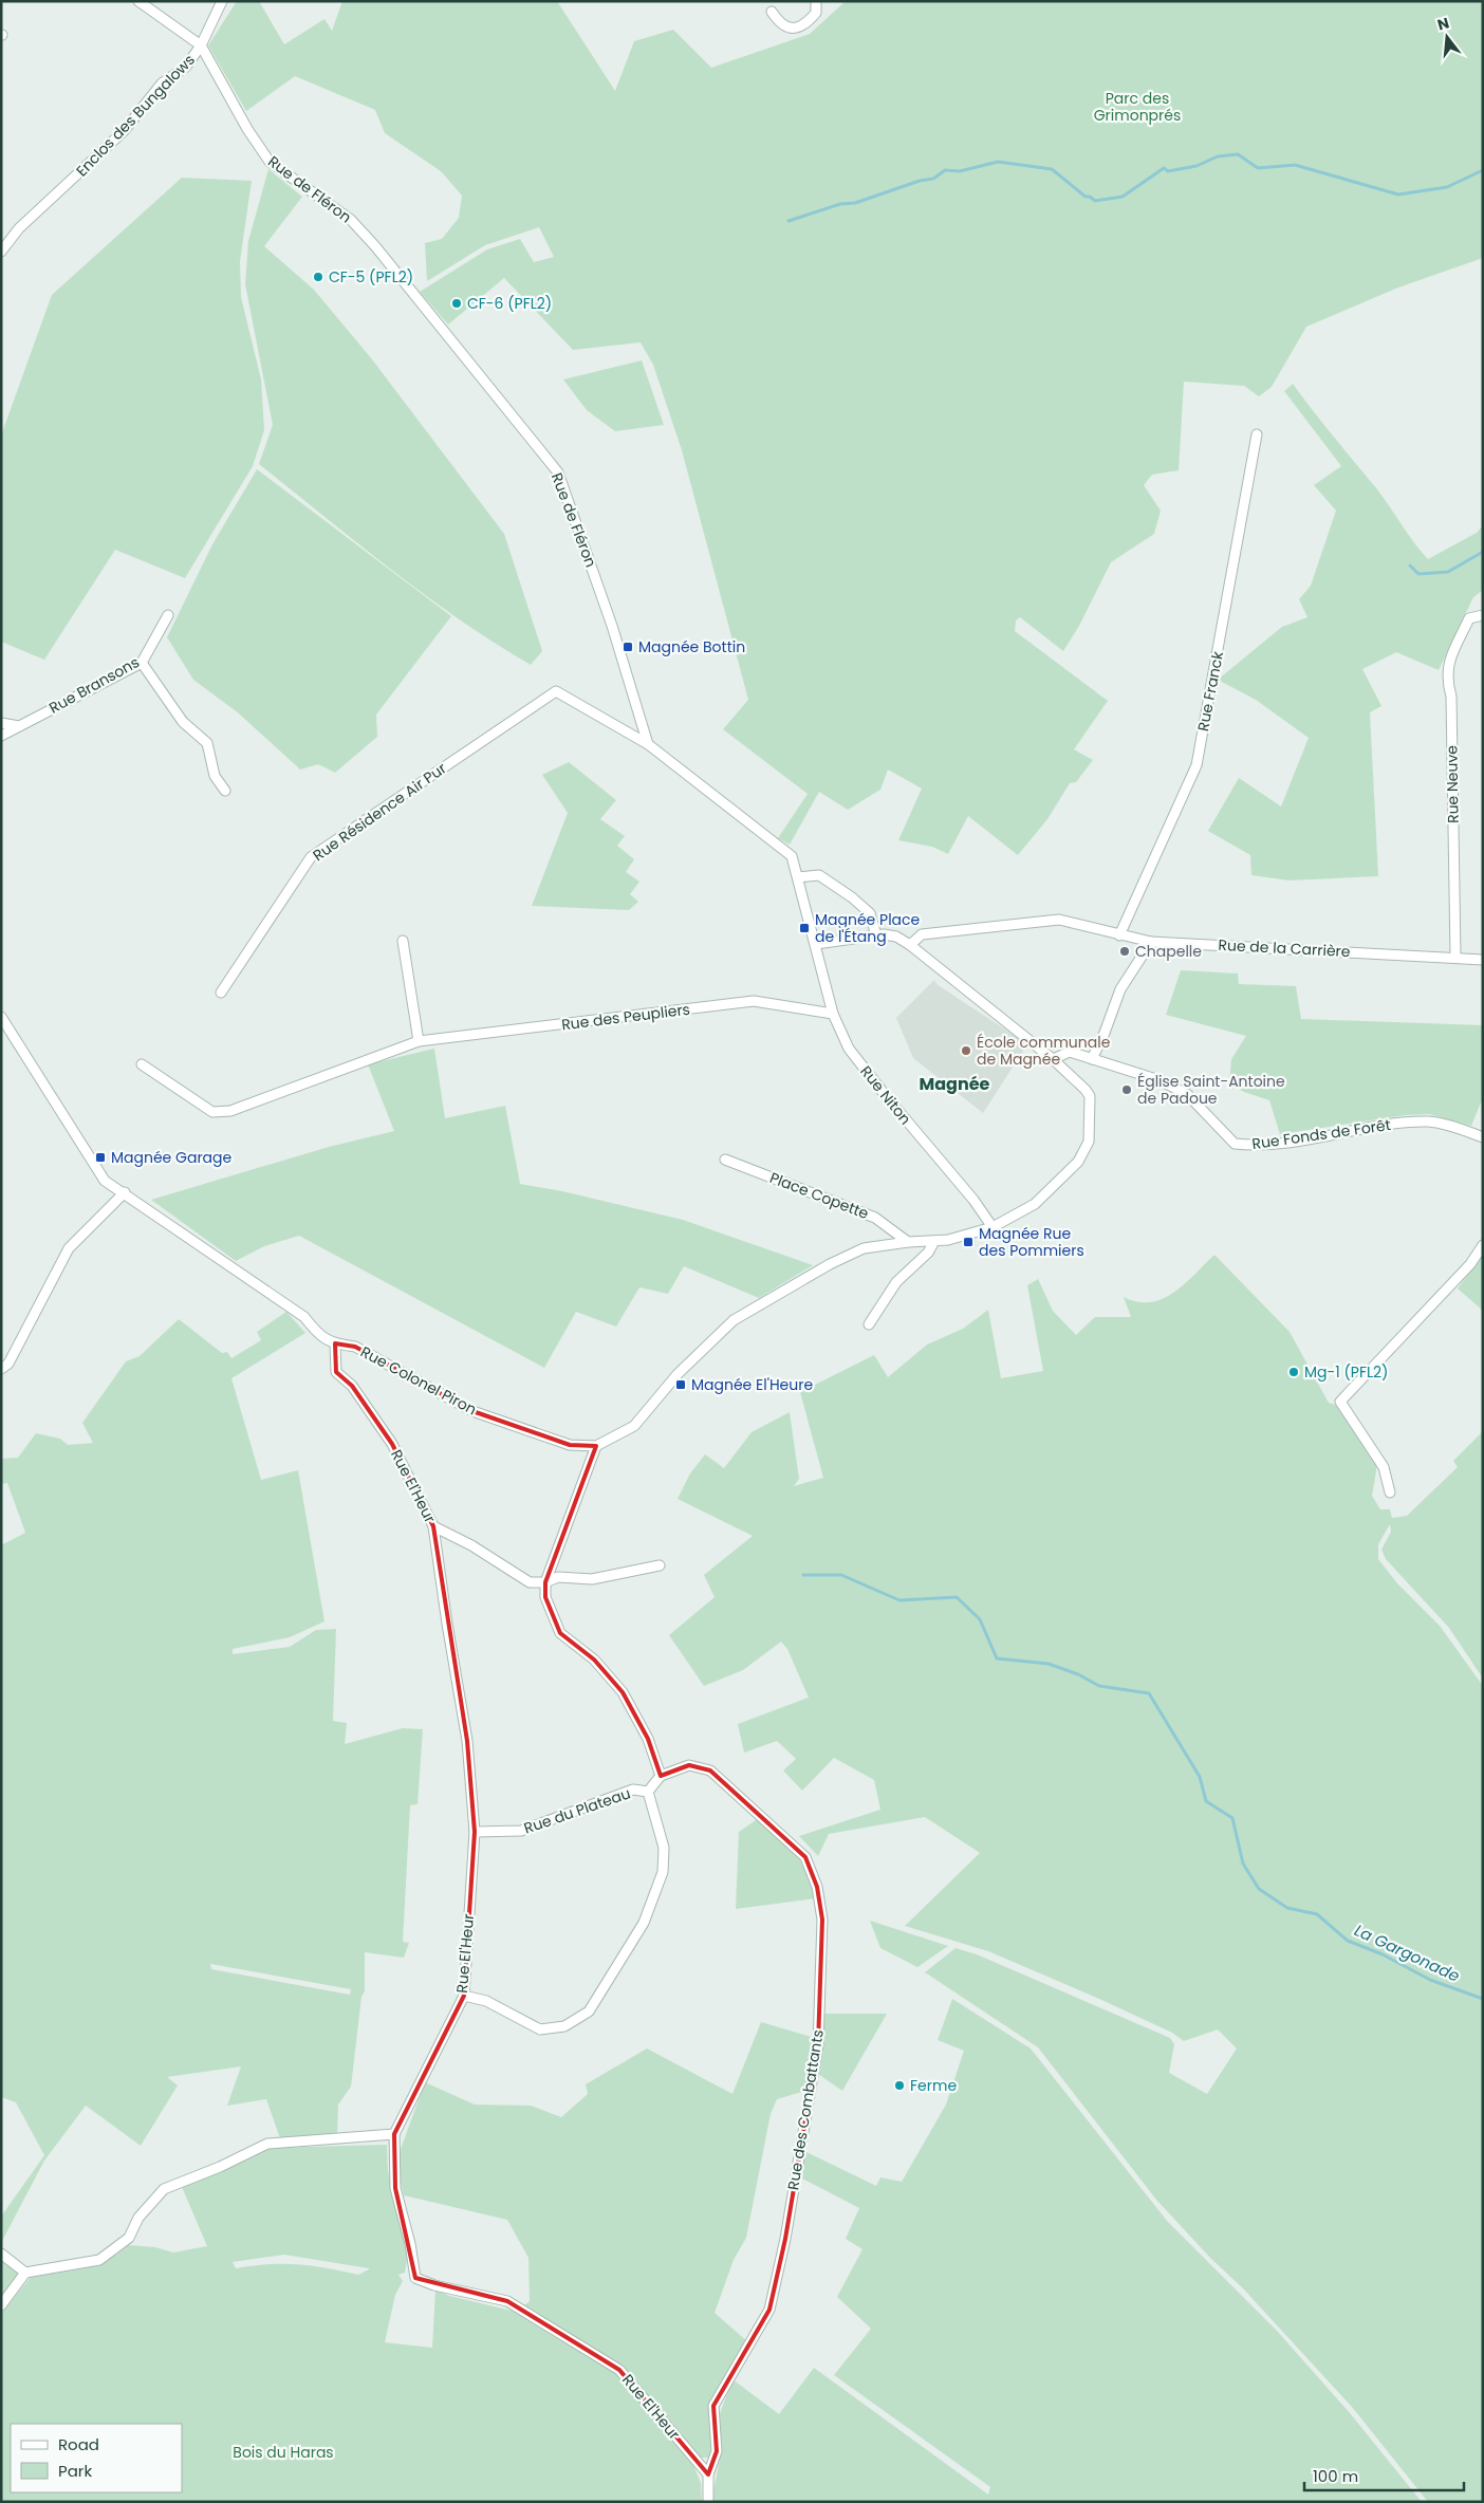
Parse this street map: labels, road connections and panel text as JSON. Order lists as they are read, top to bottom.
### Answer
{
  "streets": {
    "street": [
      "Enclos des Bungalows",
      "Rue de Fléron",
      "Rue Bransons",
      "Rue Franck",
      "Rue Neuve",
      "Rue Résidence Air Pur",
      "Rue de la Carrière",
      "Rue des Peupliers",
      "Rue Niton",
      "Rue Fonds de Forêt",
      "Place Copette",
      "Rue Colonel Piron",
      "Rue El'Heur",
      "Rue du Plateau",
      "Rue des Combattants"
    ]
  },
  "crossings": [
    ["Enclos des Bungalows", "Rue de Fléron"],
    ["Rue de Fléron", "Rue Résidence Air Pur"],
    ["Rue Franck", "Rue de la Carrière"],
    ["Rue Neuve", "Rue de la Carrière"],
    ["Rue des Peupliers", "Rue Niton"],
    ["Rue Colonel Piron", "Rue El'Heur"],
    ["Rue El'Heur", "Rue du Plateau"],
    ["Rue El'Heur", "Rue des Combattants"]
  ],
  "districts": ["Magnée"],
  "water": ["La Gargonade"],
  "parks": ["Parc des Grimonprés", "Bois du Haras"],
  "places": {
    "other": [
      "CF-5 (PFL2)",
      "CF-6 (PFL2)",
      "Chapelle",
      "École communale de Magnée",
      "Église Saint-Antoine de Padoue",
      "Mg-1 (PFL2)",
      "Ferme"
    ],
    "transit": [
      "Magnée Bottin",
      "Magnée Place de l'Étang",
      "Magnée Garage",
      "Magnée Rue des Pommiers",
      "Magnée El'Heure"
    ]
  },
  "legend": ["Road", "Park"],
  "scale_bar": "100 m",
  "north": "top"
}
